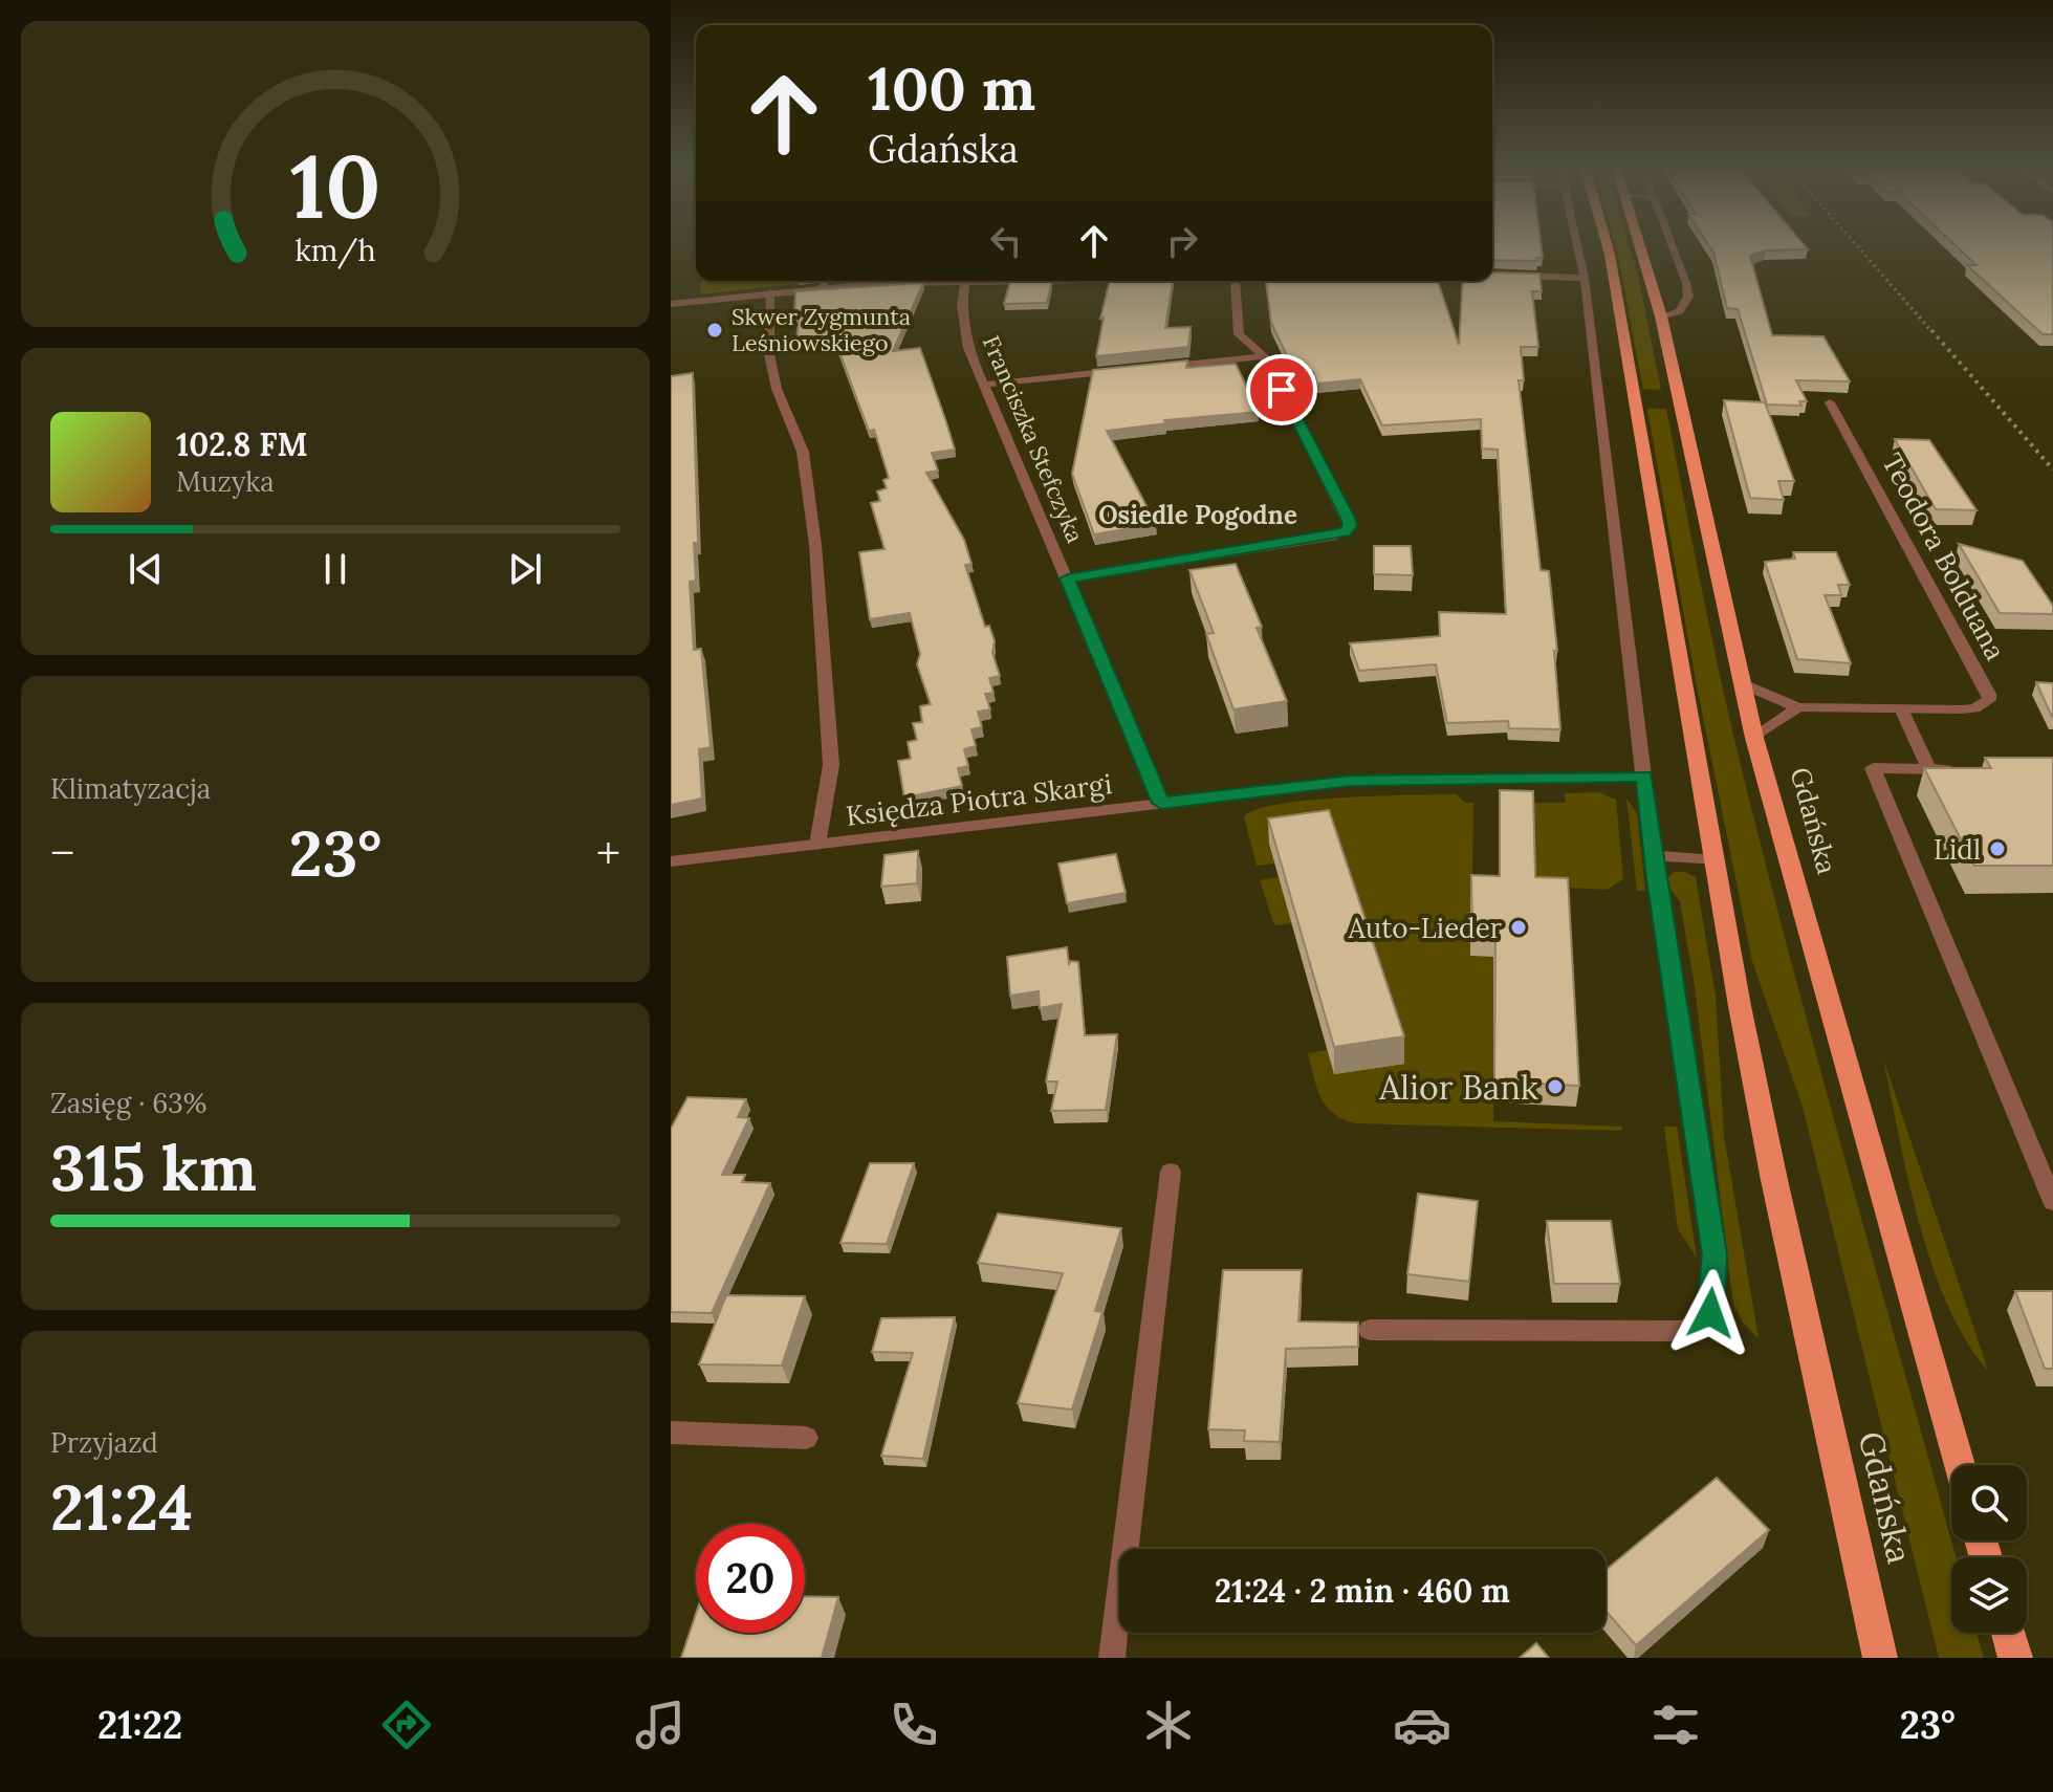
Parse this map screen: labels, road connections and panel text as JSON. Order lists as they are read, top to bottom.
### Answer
{
  "streets": {
    "main road": ["Gdańska"],
    "street": ["Franciszka Stefczyka", "Teodora Bolduana", "Księdza Piotra Skargi"]
  },
  "crossings": [
    ["Franciszka Stefczyka", "Księdza Piotra Skargi"],
    ["Teodora Bolduana", "Gdańska"]
  ],
  "districts": ["Osiedle Pogodne"],
  "places": [
    "Skwer Zygmunta Leśniowskiego",
    "Lidl",
    "Auto-Lieder",
    "Alior Bank"
  ],
  "page": {
    "turn": ["100 m", "Gdańska"],
    "song": ["102.8 FM", "Muzyka"],
    "tile": [
      "Klimatyzacja",
      ["Zasięg · 63%", "315 km"],
      ["Przyjazd", "21:24"]
    ],
    "heat": ["−", "23°", "+"],
    "limit": "20",
    "trip": "21:24 · 2 min · 460 m",
    "tabs": ["21:22", "23°"],
    "gauge": ["10", "km/h"]
  }
}
